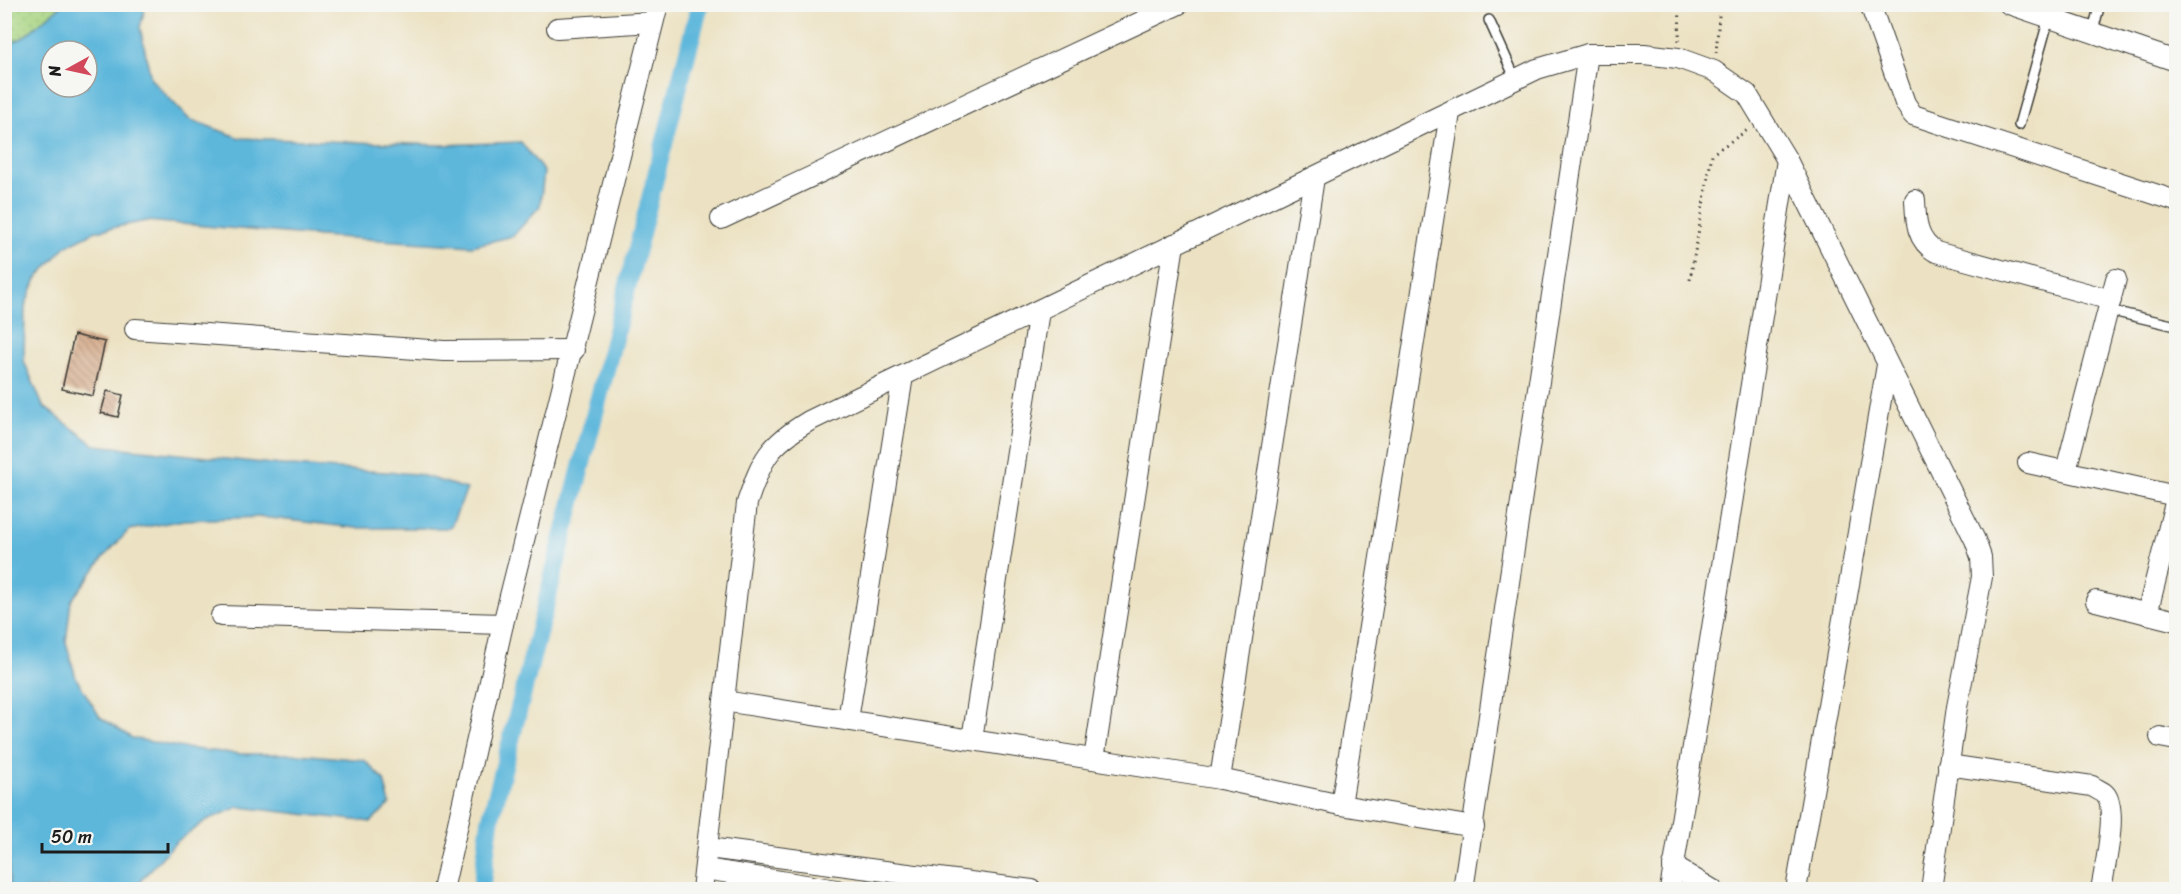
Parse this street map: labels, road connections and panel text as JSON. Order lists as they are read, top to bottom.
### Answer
{
  "scale_bar": "50 m",
  "north": "left"
}
